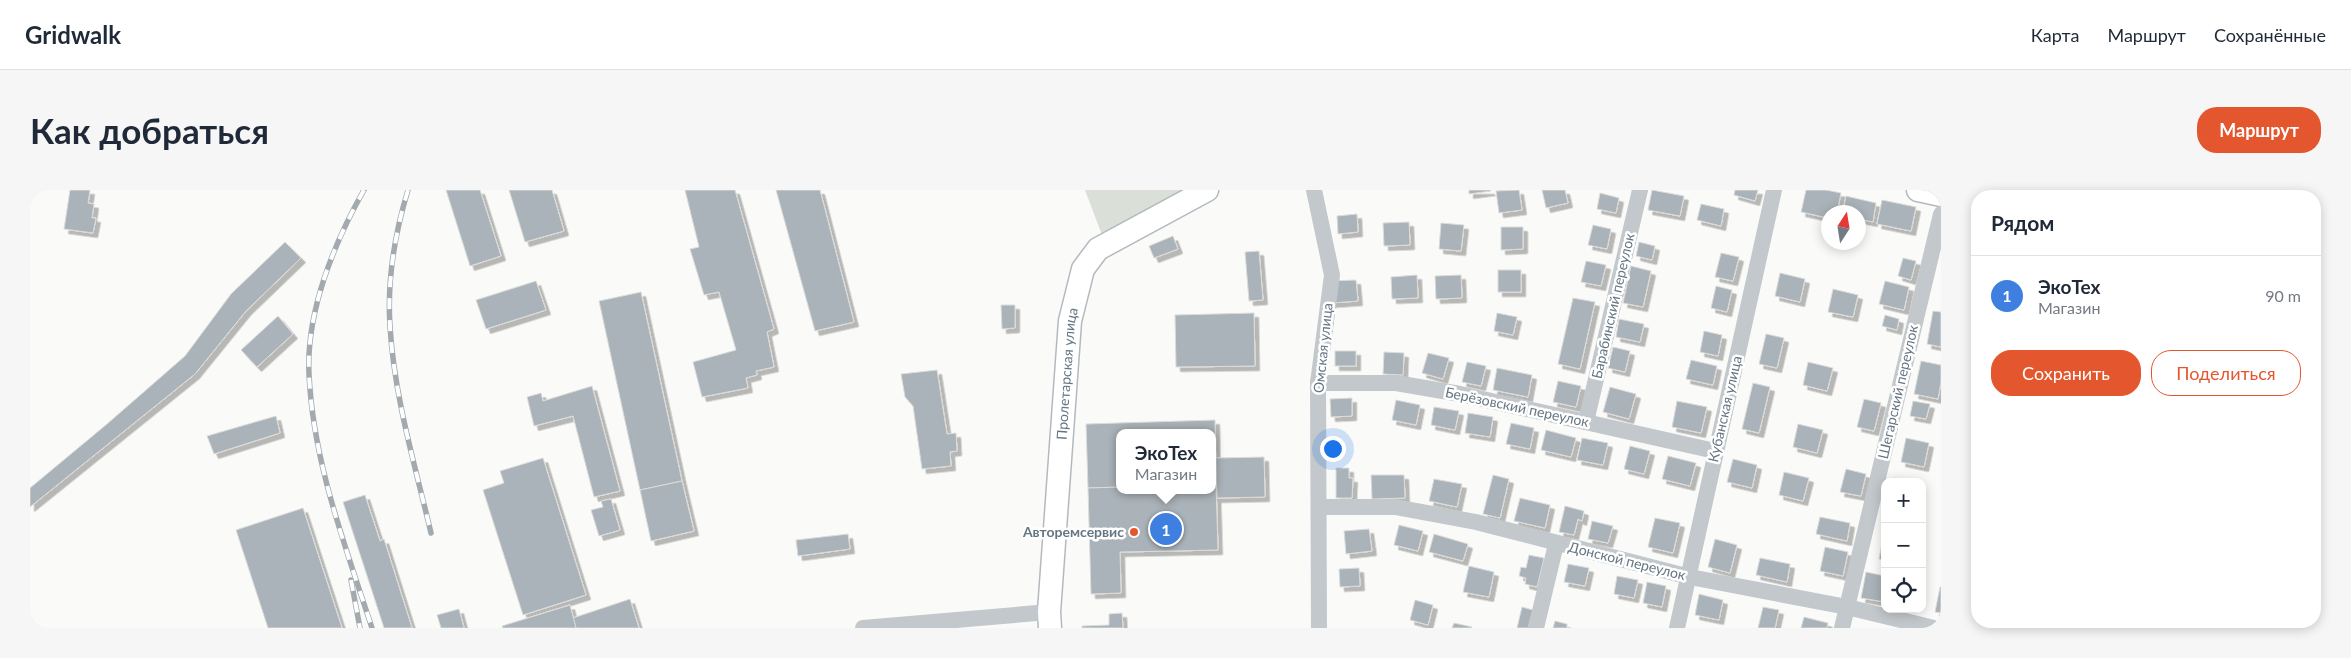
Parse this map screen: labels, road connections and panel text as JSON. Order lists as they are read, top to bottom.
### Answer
{
  "streets": {
    "street": [
      "Барабинский переулок",
      "Омская улица",
      "Пролетарская улица",
      "Шегарский переулок",
      "Берёзовский переулок",
      "Кубанская улица",
      "Донской переулок"
    ]
  },
  "crossings": [
    ["Барабинский переулок", "Берёзовский переулок"],
    ["Омская улица", "Берёзовский переулок"],
    ["Омская улица", "Донской переулок"],
    ["Шегарский переулок", "Донской переулок"],
    ["Берёзовский переулок", "Кубанская улица"],
    ["Кубанская улица", "Донской переулок"]
  ],
  "places": ["Авторемсервис"],
  "north": "top",
  "page": {
    "header": "Gridwalk",
    "nav": ["Карта", "Маршрут", "Сохранённые"],
    "buttons": [
      "Маршрут",
      ["Сохранить", "Поделиться"]
    ],
    "title": "Как добраться",
    "heading": "Рядом",
    "list": [
      {
        "mark": "1",
        "name": "ЭкоТех",
        "note": "Магазин",
        "value": "90 m"
      }
    ],
    "popup": ["ЭкоТех", "Магазин"],
    "map_buttons": ["+", "−"],
    "pins": "1"
  }
}
